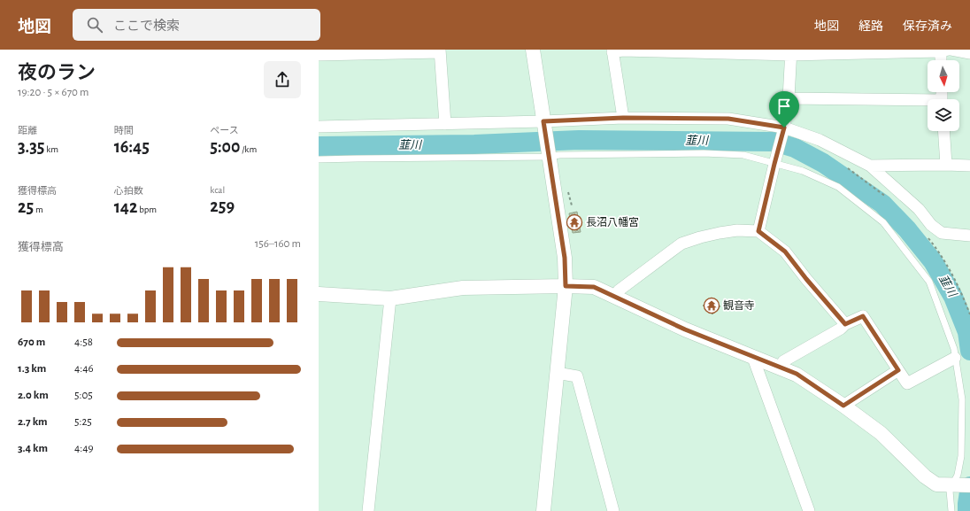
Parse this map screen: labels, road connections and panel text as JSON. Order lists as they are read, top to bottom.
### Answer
{
  "water": ["韮川"],
  "places": {
    "temple": ["長沼八幡宮", "観音寺"]
  },
  "north": "bottom",
  "page": {
    "header": "地図",
    "search": "ここで検索",
    "nav": ["地図", "経路", "保存済み"],
    "heading": ["夜のラン", "19:20 · 5 × 670 m"],
    "stats": [
      ["距離", "3.35 km"],
      ["時間", "16:45"],
      ["ペース", "5:00 /km"],
      ["獲得標高", "25 m"],
      ["心拍数", "142 bpm"],
      ["kcal", "259"]
    ],
    "chart": ["獲得標高", "156–160 m"],
    "list": [
      {
        "name": "670 m",
        "note": "4:58"
      },
      {
        "name": "1.3 km",
        "note": "4:46"
      },
      {
        "name": "2.0 km",
        "note": "5:05"
      },
      {
        "name": "2.7 km",
        "note": "5:25"
      },
      {
        "name": "3.4 km",
        "note": "4:49"
      }
    ]
  }
}
